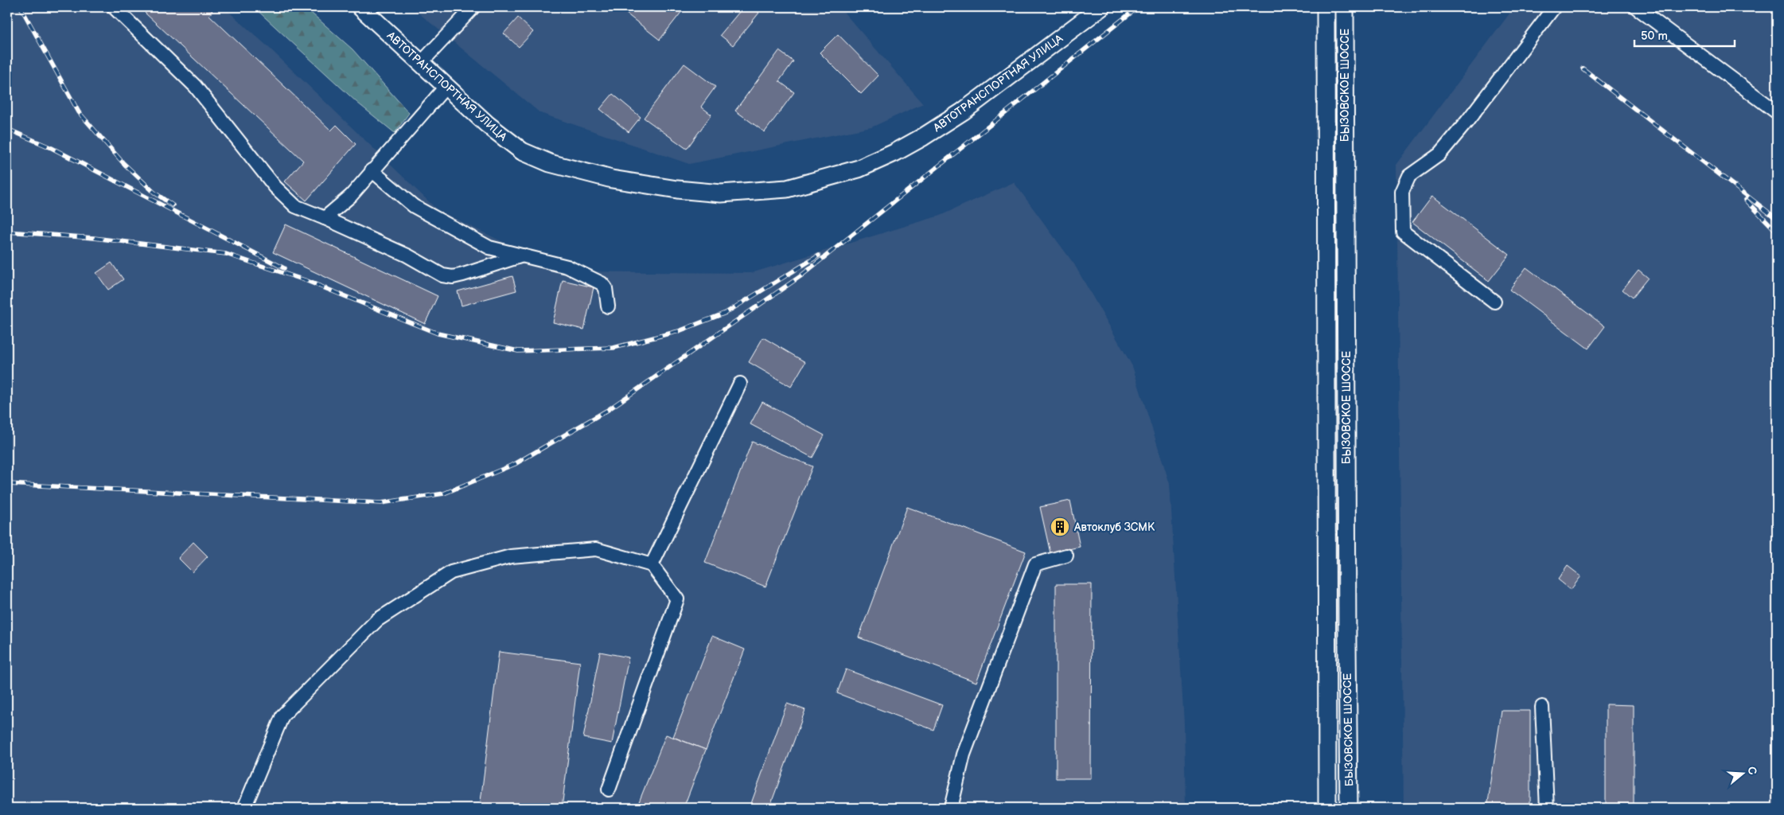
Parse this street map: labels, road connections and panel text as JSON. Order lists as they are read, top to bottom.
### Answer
{
  "streets": {
    "main road": ["АВТОТРАНСПОРТНАЯ УЛИЦА", "БЫЗОВСКОЕ ШОССЕ"]
  },
  "places": {
    "building": ["Автоклуб ЗСМК"]
  },
  "scale_bar": "50 m",
  "north": "right"
}
